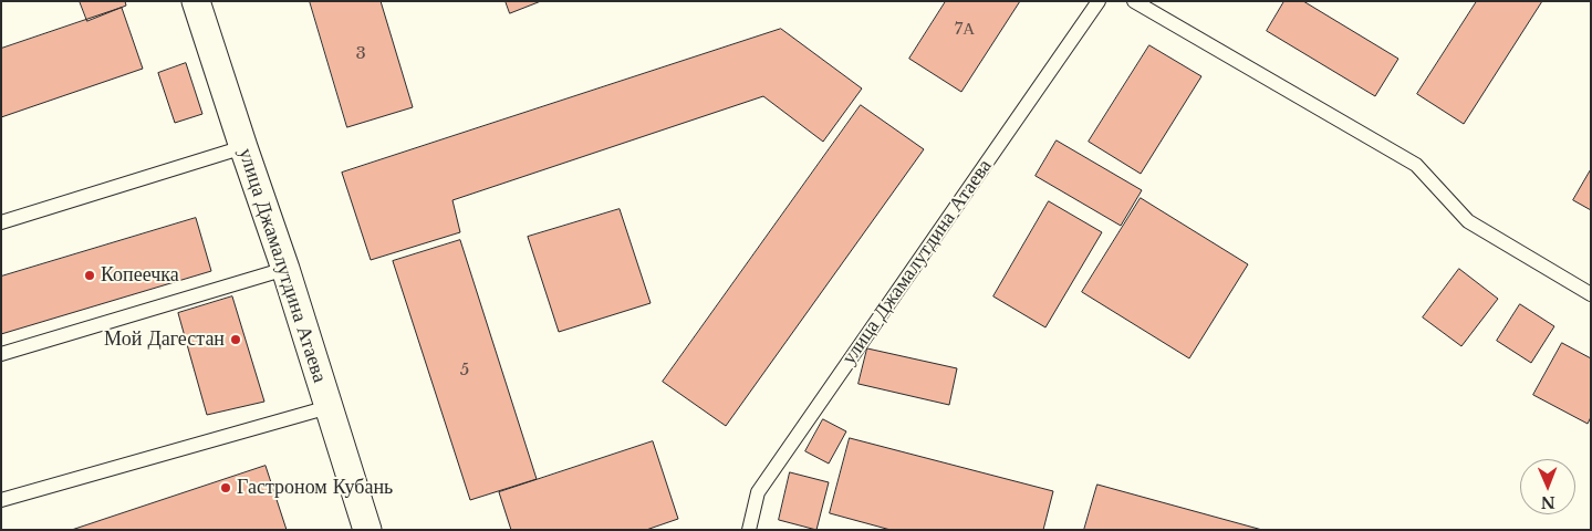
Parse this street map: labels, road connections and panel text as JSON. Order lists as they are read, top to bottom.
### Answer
{
  "streets": {
    "street": ["улица Джамалутдина Атаева"]
  },
  "places": ["Копеечка", "Мой Дагестан", "Гастроном Кубань"],
  "house_numbers": ["7А", "3", "5"],
  "north": "bottom"
}
